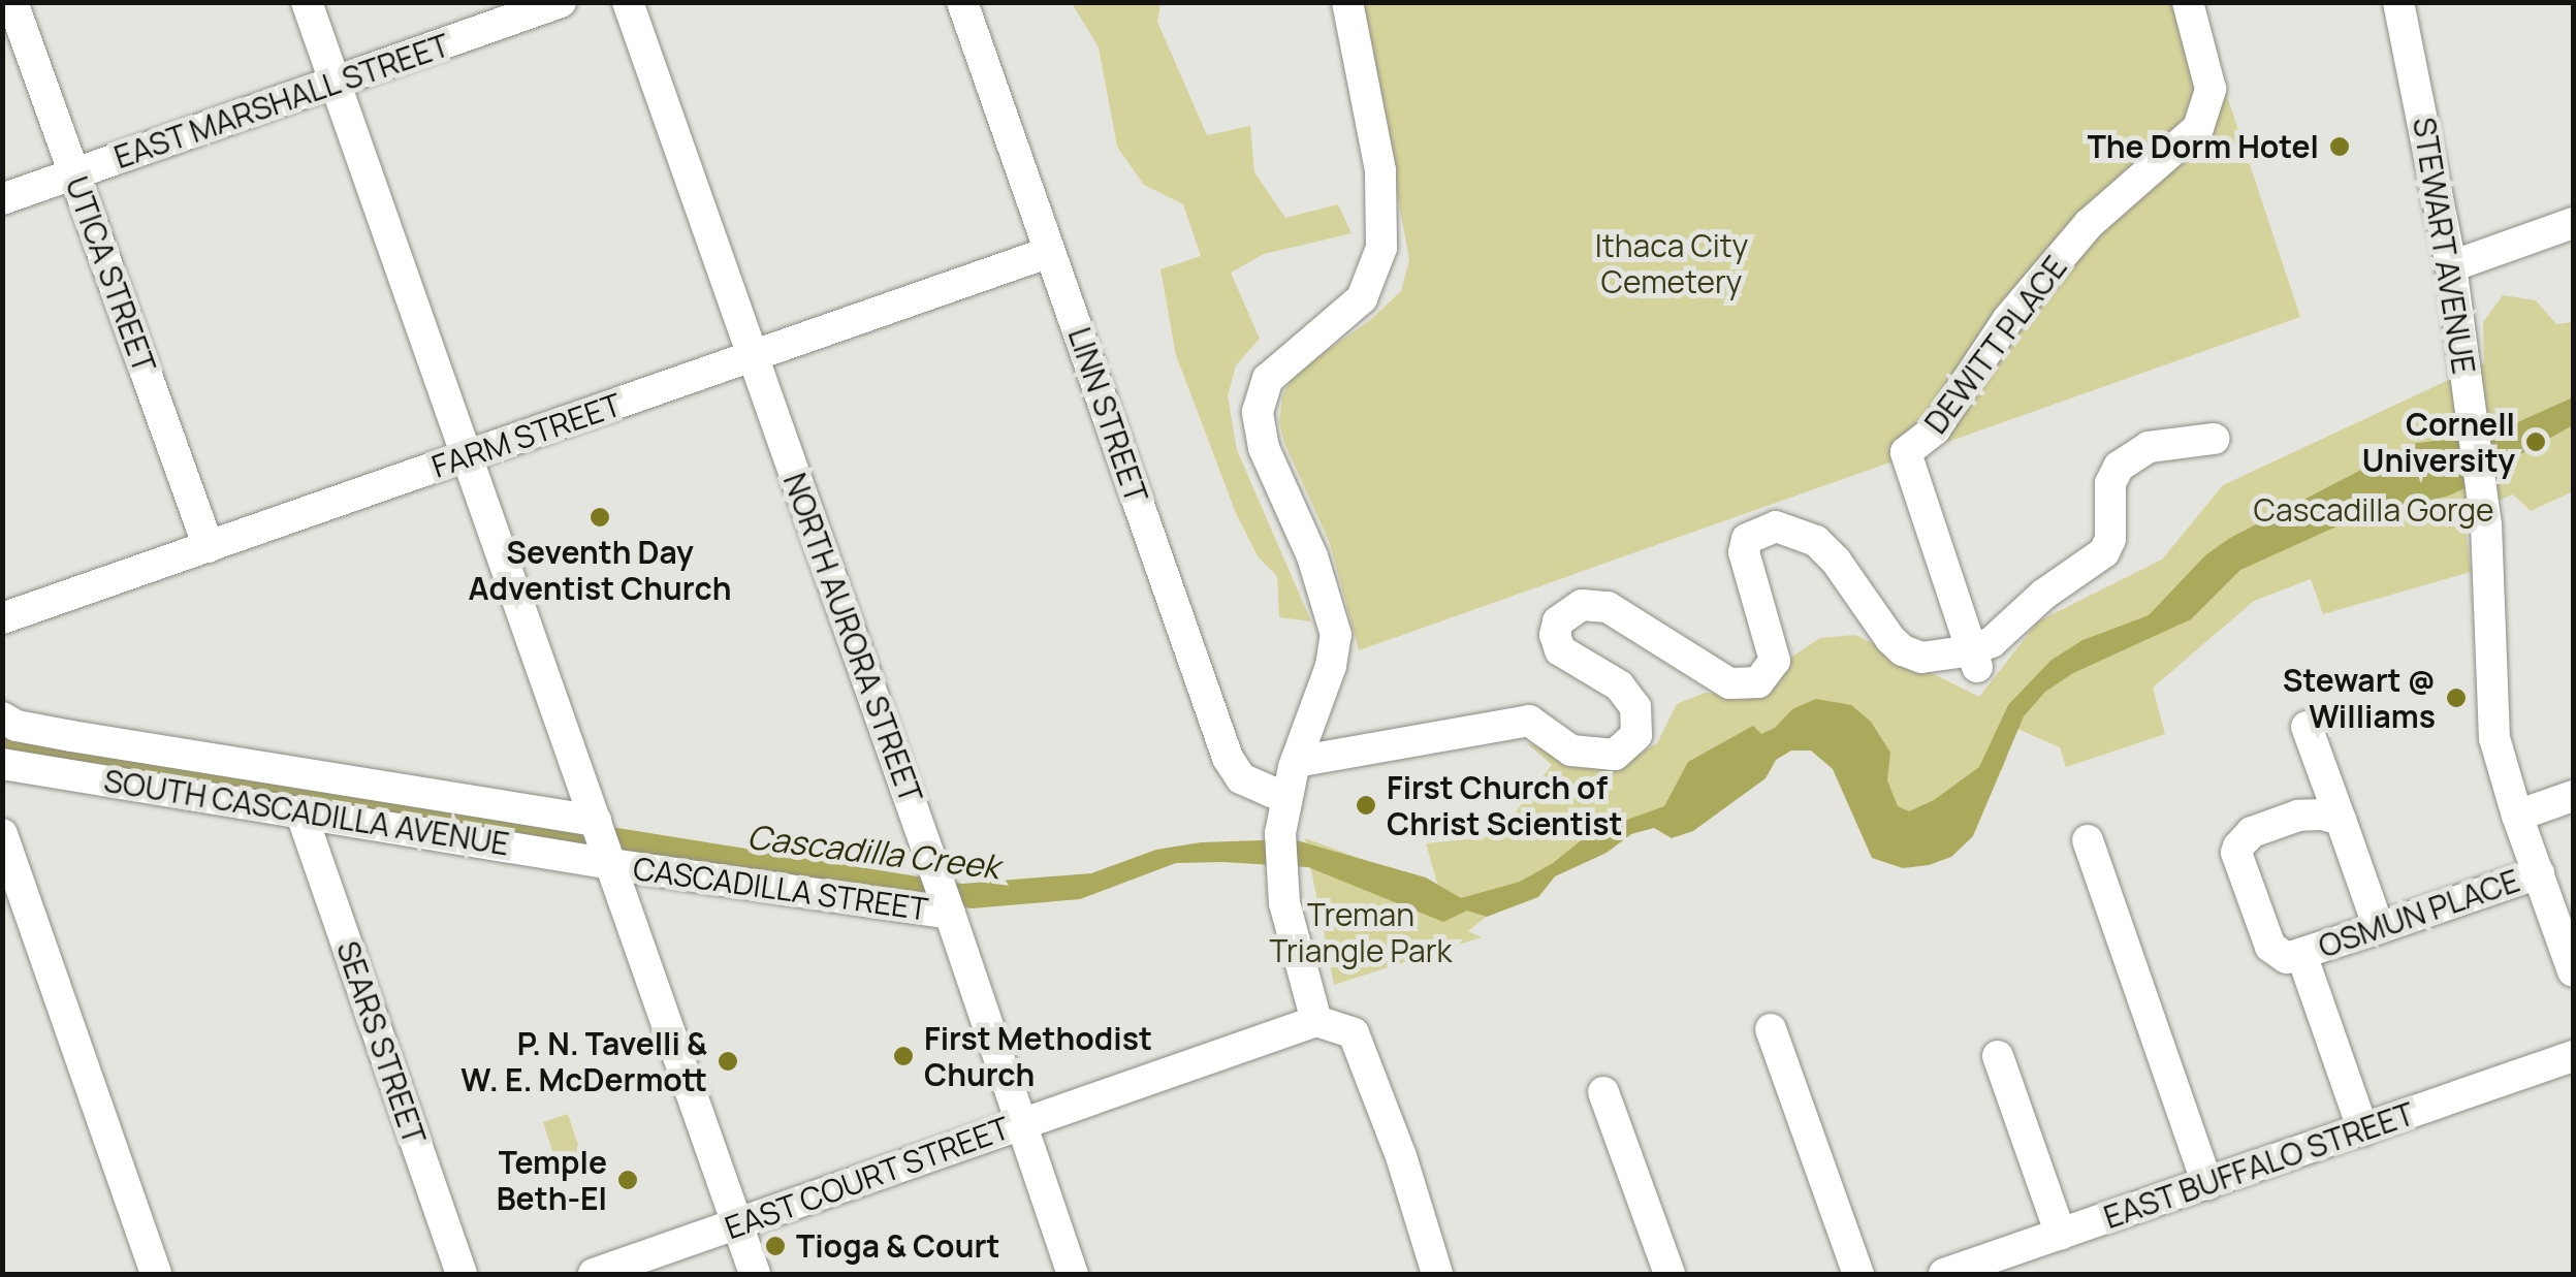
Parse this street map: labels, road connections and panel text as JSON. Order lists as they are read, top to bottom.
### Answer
{
  "streets": {
    "street": [
      "EAST MARSHALL STREET",
      "STEWART AVENUE",
      "UTICA STREET",
      "DEWITT PLACE",
      "LINN STREET",
      "FARM STREET",
      "NORTH AURORA STREET",
      "SOUTH CASCADILLA AVENUE",
      "CASCADILLA STREET",
      "OSMUN PLACE",
      "SEARS STREET",
      "EAST BUFFALO STREET",
      "EAST COURT STREET"
    ]
  },
  "crossings": [
    ["EAST MARSHALL STREET", "UTICA STREET"],
    ["STEWART AVENUE", "OSMUN PLACE"],
    ["UTICA STREET", "FARM STREET"],
    ["LINN STREET", "FARM STREET"],
    ["FARM STREET", "NORTH AURORA STREET"],
    ["NORTH AURORA STREET", "CASCADILLA STREET"],
    ["NORTH AURORA STREET", "EAST COURT STREET"],
    ["SOUTH CASCADILLA AVENUE", "CASCADILLA STREET"],
    ["SOUTH CASCADILLA AVENUE", "SEARS STREET"],
    ["OSMUN PLACE", "EAST BUFFALO STREET"]
  ],
  "water": ["Cascadilla Creek"],
  "parks": ["Ithaca City Cemetery", "Cascadilla Gorge", "Treman Triangle Park"],
  "places": [
    "The Dorm Hotel",
    "Cornell University",
    "Seventh Day Adventist Church",
    "Stewart @ Williams",
    "First Church of Christ Scientist",
    "First Methodist Church",
    "P. N. Tavelli & W. E. McDermott",
    "Temple Beth-El",
    "Tioga & Court"
  ]
}
